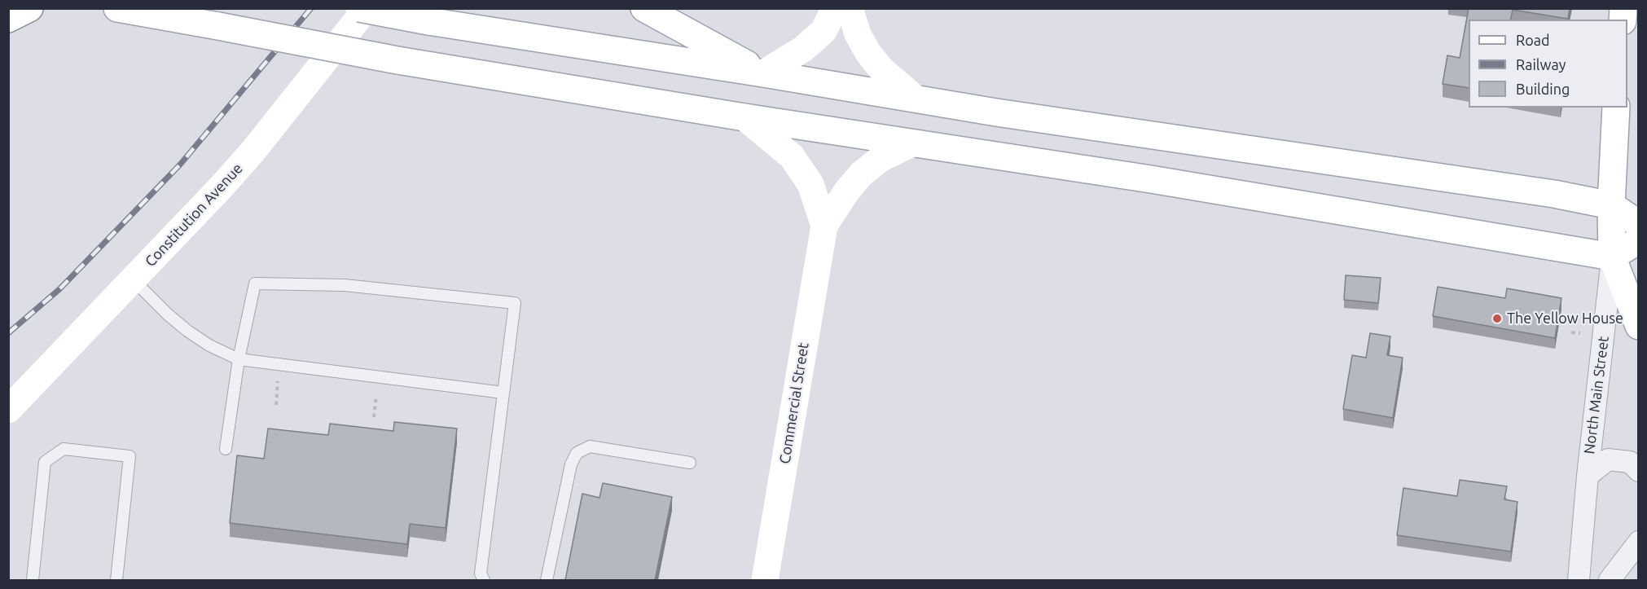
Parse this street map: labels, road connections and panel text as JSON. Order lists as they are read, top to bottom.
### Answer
{
  "streets": {
    "main road": ["Constitution Avenue", "Commercial Street"],
    "street": ["North Main Street"]
  },
  "places": ["The Yellow House"],
  "legend": ["Road", "Railway", "Building"]
}
